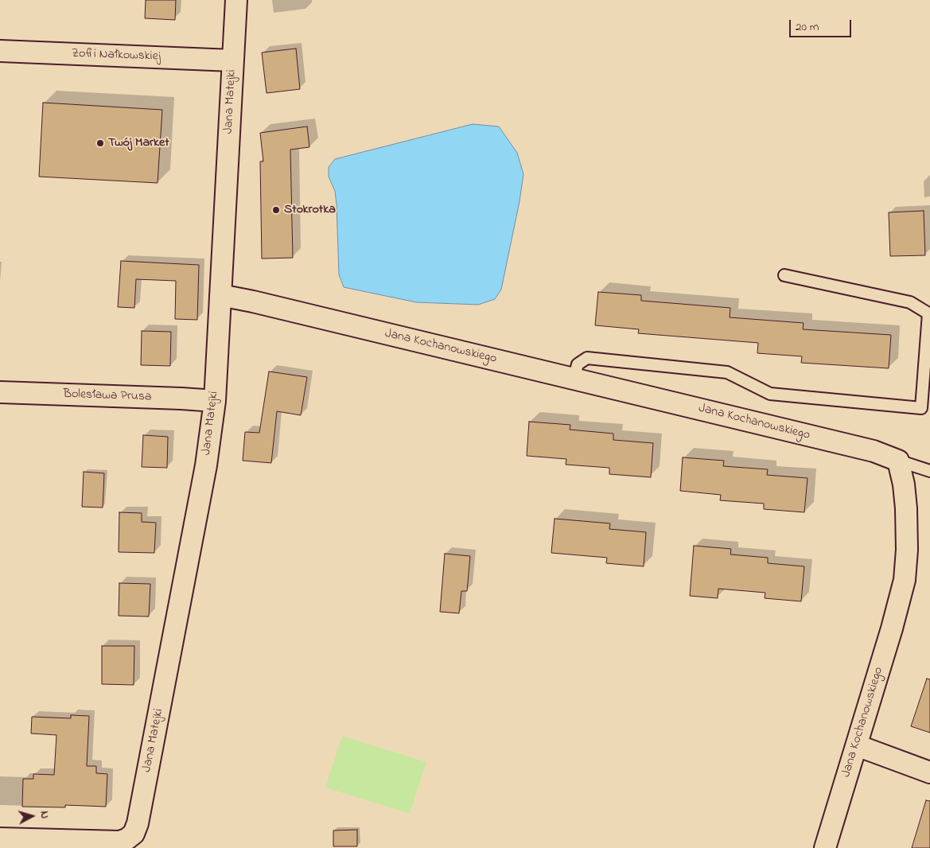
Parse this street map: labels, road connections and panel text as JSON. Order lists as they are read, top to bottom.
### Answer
{
  "streets": {
    "street": [
      "Zofii Nałkowskiej",
      "Jana Matejki",
      "Jana Kochanowskiego",
      "Bolesława Prusa"
    ]
  },
  "crossings": [
    ["Zofii Nałkowskiej", "Jana Matejki"],
    ["Jana Matejki", "Jana Kochanowskiego"],
    ["Jana Matejki", "Bolesława Prusa"]
  ],
  "places": ["Twój Market", "Stokrotka"],
  "scale_bar": "20 m",
  "north": "right"
}
